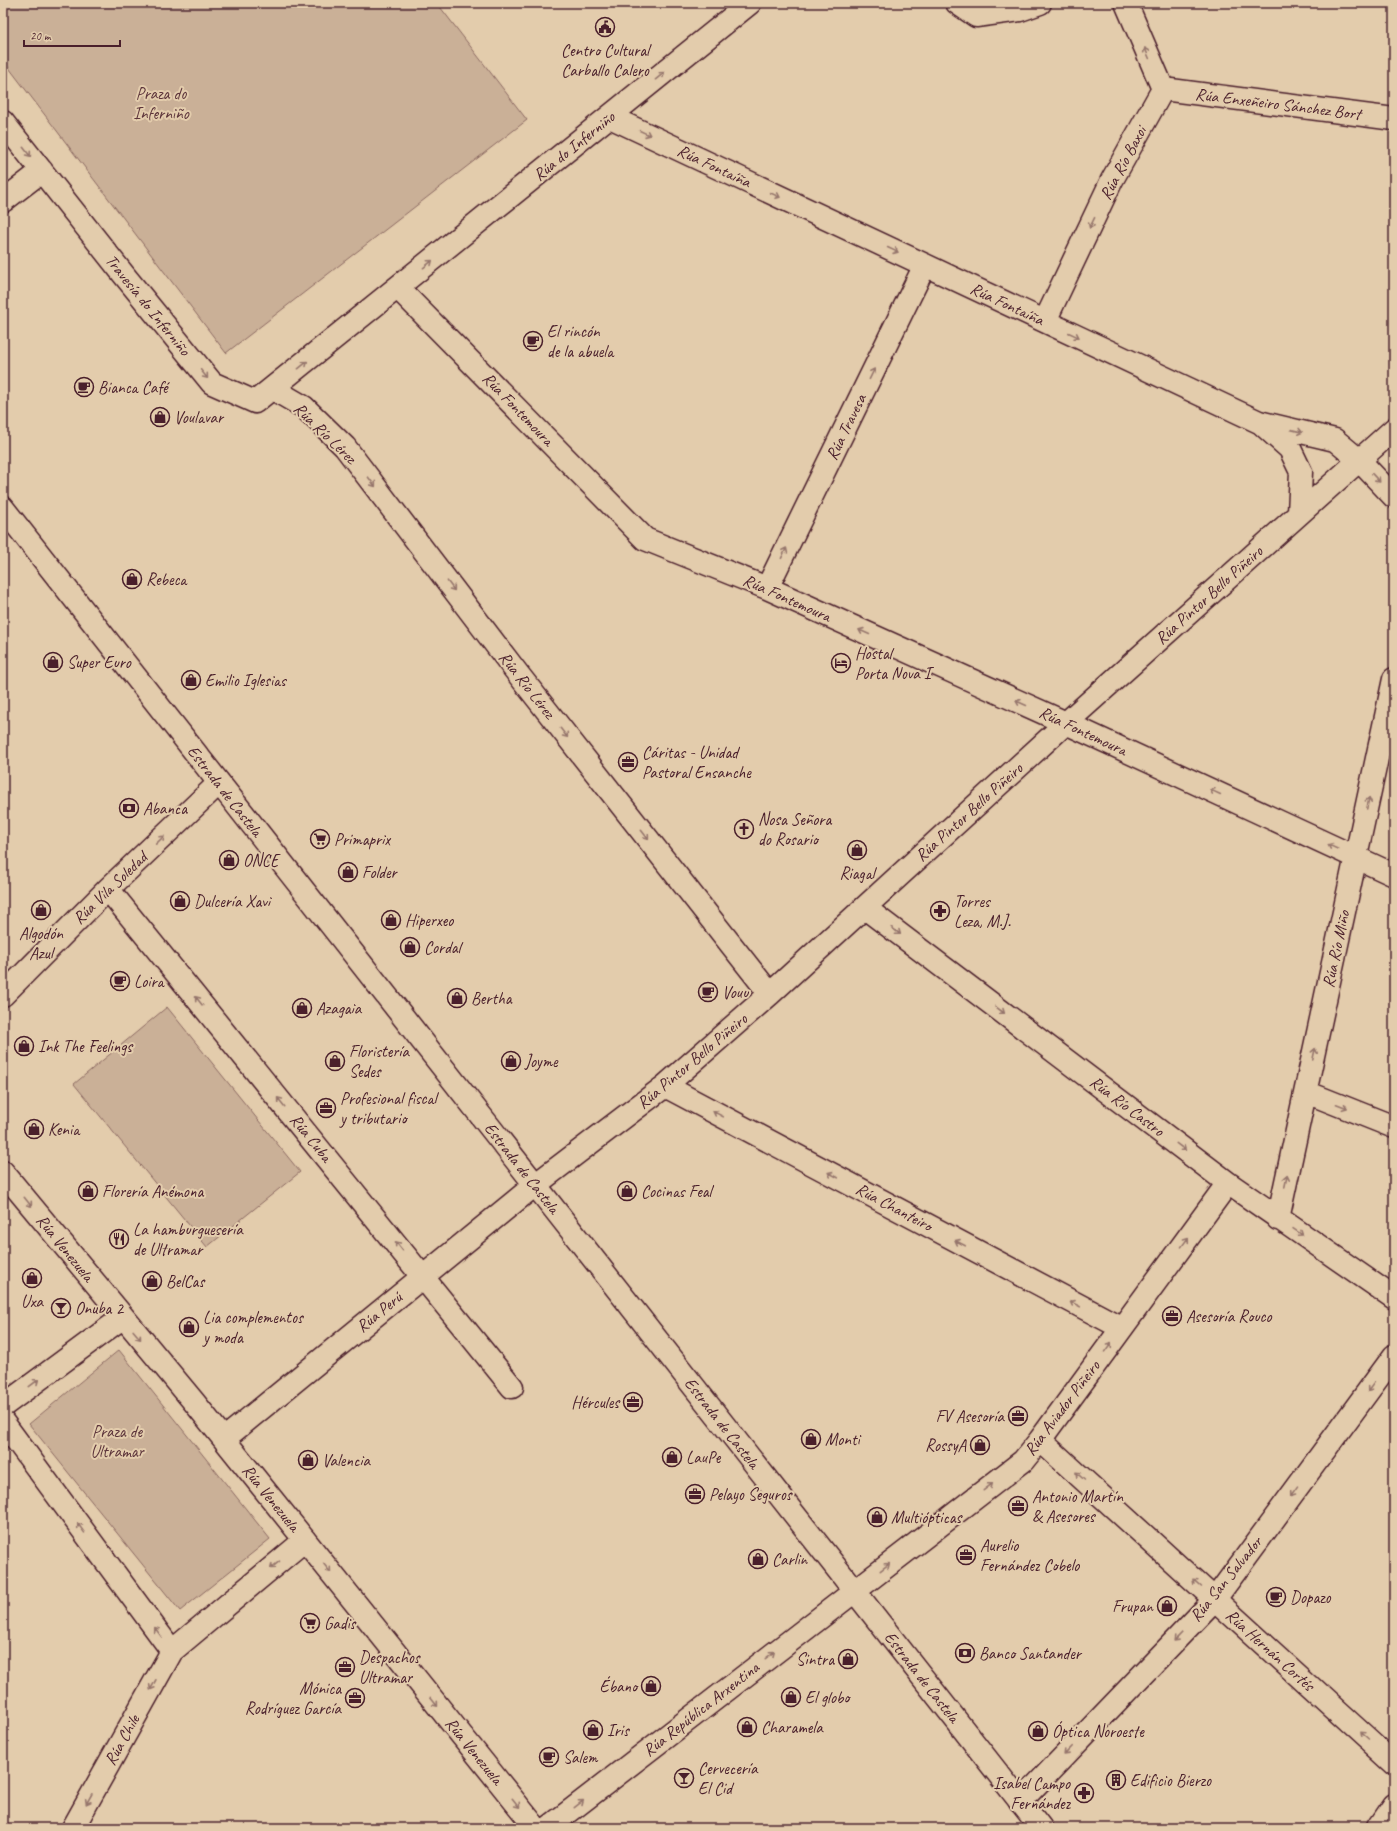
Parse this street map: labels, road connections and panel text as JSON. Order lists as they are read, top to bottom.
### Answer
{
  "streets": {
    "street": [
      "Rúa Enxeñeiro Sánchez Bort",
      "Rúa do Inferniño",
      "Rúa Río Baxoi",
      "Rúa Fontaíña",
      "Travesía do Inferniño",
      "Rúa Fontemoura",
      "Rúa Travesa",
      "Rúa Río Lérez",
      "Rúa Pintor Bello Piñeiro",
      "Estrada de Castela",
      "Rúa Vila Soledad",
      "Rúa Río Miño",
      "Rúa Río Castro",
      "Rúa Cuba",
      "Rúa Chanteiro",
      "Rúa Venezuela",
      "Rúa Perú",
      "Rúa Aviador Piñeiro",
      "Rúa San Salvador",
      "Rúa Hernán Cortés",
      "Rúa República Arxentina",
      "Rúa Chile"
    ]
  },
  "crossings": [
    ["Rúa Enxeñeiro Sánchez Bort", "Rúa Río Baxoi"],
    ["Rúa do Inferniño", "Rúa Fontaíña"],
    ["Rúa do Inferniño", "Rúa Fontemoura"],
    ["Rúa Río Baxoi", "Rúa Fontaíña"],
    ["Rúa Fontaíña", "Rúa Travesa"],
    ["Rúa Fontaíña", "Rúa Pintor Bello Piñeiro"],
    ["Travesía do Inferniño", "Rúa Río Lérez"],
    ["Rúa Fontemoura", "Rúa Travesa"],
    ["Rúa Fontemoura", "Rúa Pintor Bello Piñeiro"],
    ["Rúa Fontemoura", "Rúa Río Miño"],
    ["Rúa Río Lérez", "Rúa Pintor Bello Piñeiro"],
    ["Rúa Pintor Bello Piñeiro", "Estrada de Castela"],
    ["Rúa Pintor Bello Piñeiro", "Rúa Río Castro"],
    ["Rúa Pintor Bello Piñeiro", "Rúa Chanteiro"],
    ["Rúa Pintor Bello Piñeiro", "Rúa Perú"],
    ["Estrada de Castela", "Rúa Vila Soledad"],
    ["Estrada de Castela", "Rúa Perú"],
    ["Estrada de Castela", "Rúa Aviador Piñeiro"],
    ["Estrada de Castela", "Rúa San Salvador"],
    ["Estrada de Castela", "Rúa República Arxentina"],
    ["Rúa Vila Soledad", "Rúa Cuba"],
    ["Rúa Río Miño", "Rúa Río Castro"],
    ["Rúa Río Castro", "Rúa Aviador Piñeiro"],
    ["Rúa Cuba", "Rúa Perú"],
    ["Rúa Chanteiro", "Rúa Aviador Piñeiro"],
    ["Rúa Venezuela", "Rúa Perú"],
    ["Rúa Aviador Piñeiro", "Rúa Hernán Cortés"],
    ["Rúa Aviador Piñeiro", "Rúa República Arxentina"],
    ["Rúa San Salvador", "Rúa Hernán Cortés"]
  ],
  "one_way": [
    "Rúa do Inferniño",
    "Rúa Río Baxoi",
    "Rúa Fontaíña",
    "Travesía do Inferniño",
    "Rúa Fontemoura",
    "Rúa Travesa",
    "Rúa Río Lérez",
    "Rúa Vila Soledad",
    "Rúa Río Miño",
    "Rúa Río Castro",
    "Rúa Cuba",
    "Rúa Chanteiro",
    "Rúa Venezuela",
    "Rúa Aviador Piñeiro",
    "Rúa San Salvador",
    "Rúa Hernán Cortés",
    "Rúa República Arxentina",
    "Rúa Chile"
  ],
  "parks": ["Praza do Inferniño", "Praza de Ultramar"],
  "places": {
    "public building": ["Centro Cultural Carballo Calero"],
    "cafe": [
      "El rincón de la abuela",
      "Bianca Café",
      "Loira",
      "Vouu",
      "Dopazo",
      "Salem"
    ],
    "shop": [
      "Voulavar",
      "Rebeca",
      "Super Euro",
      "Emilio Iglesias",
      "Riagal",
      "ONCE",
      "Folder",
      "Dulcería Xavi",
      "Algodón Azul",
      "Hiperxeo",
      "Cordal",
      "Bertha",
      "Azagaia",
      "Ink The Feelings",
      "Floristería Sedes",
      "Joyme",
      "Kenia",
      "Florería Anémona",
      "Cocinas Feal",
      "Uxa",
      "BelCas",
      "Lia complementos y moda",
      "Monti",
      "RossyA",
      "LauPe",
      "Valencia",
      "Multiópticas",
      "Carlin",
      "Frupan",
      "Sintra",
      "Ébano",
      "El globo",
      "Charamela",
      "Iris",
      "Óptica Noroeste"
    ],
    "hotel": ["Hostal Porta Nova I"],
    "office": [
      "Cáritas - Unidad Pastoral Ensanche",
      "Profesional fiscal y tributario",
      "Asesoría Rouco",
      "Hércules",
      "FV Asesoría",
      "Pelayo Seguros",
      "Antonio Martín & Asesores",
      "Aurelio Fernández Cobelo",
      "Despachos Ultramar",
      "Mónica Rodríguez García"
    ],
    "bank": ["Abanca", "Banco Santander"],
    "church": ["Nosa Señora do Rosario"],
    "supermarket": ["Primaprix", "Gadis"],
    "pharmacy": ["Torres Leza, M.J.", "Isabel Campo Fernández"],
    "restaurant": ["La hamburguesería de Ultramar"],
    "bar": ["Onuba 2", "Cervecería El Cid"],
    "building": ["Edificio Bierzo"]
  },
  "scale_bar": "20 m"
}
